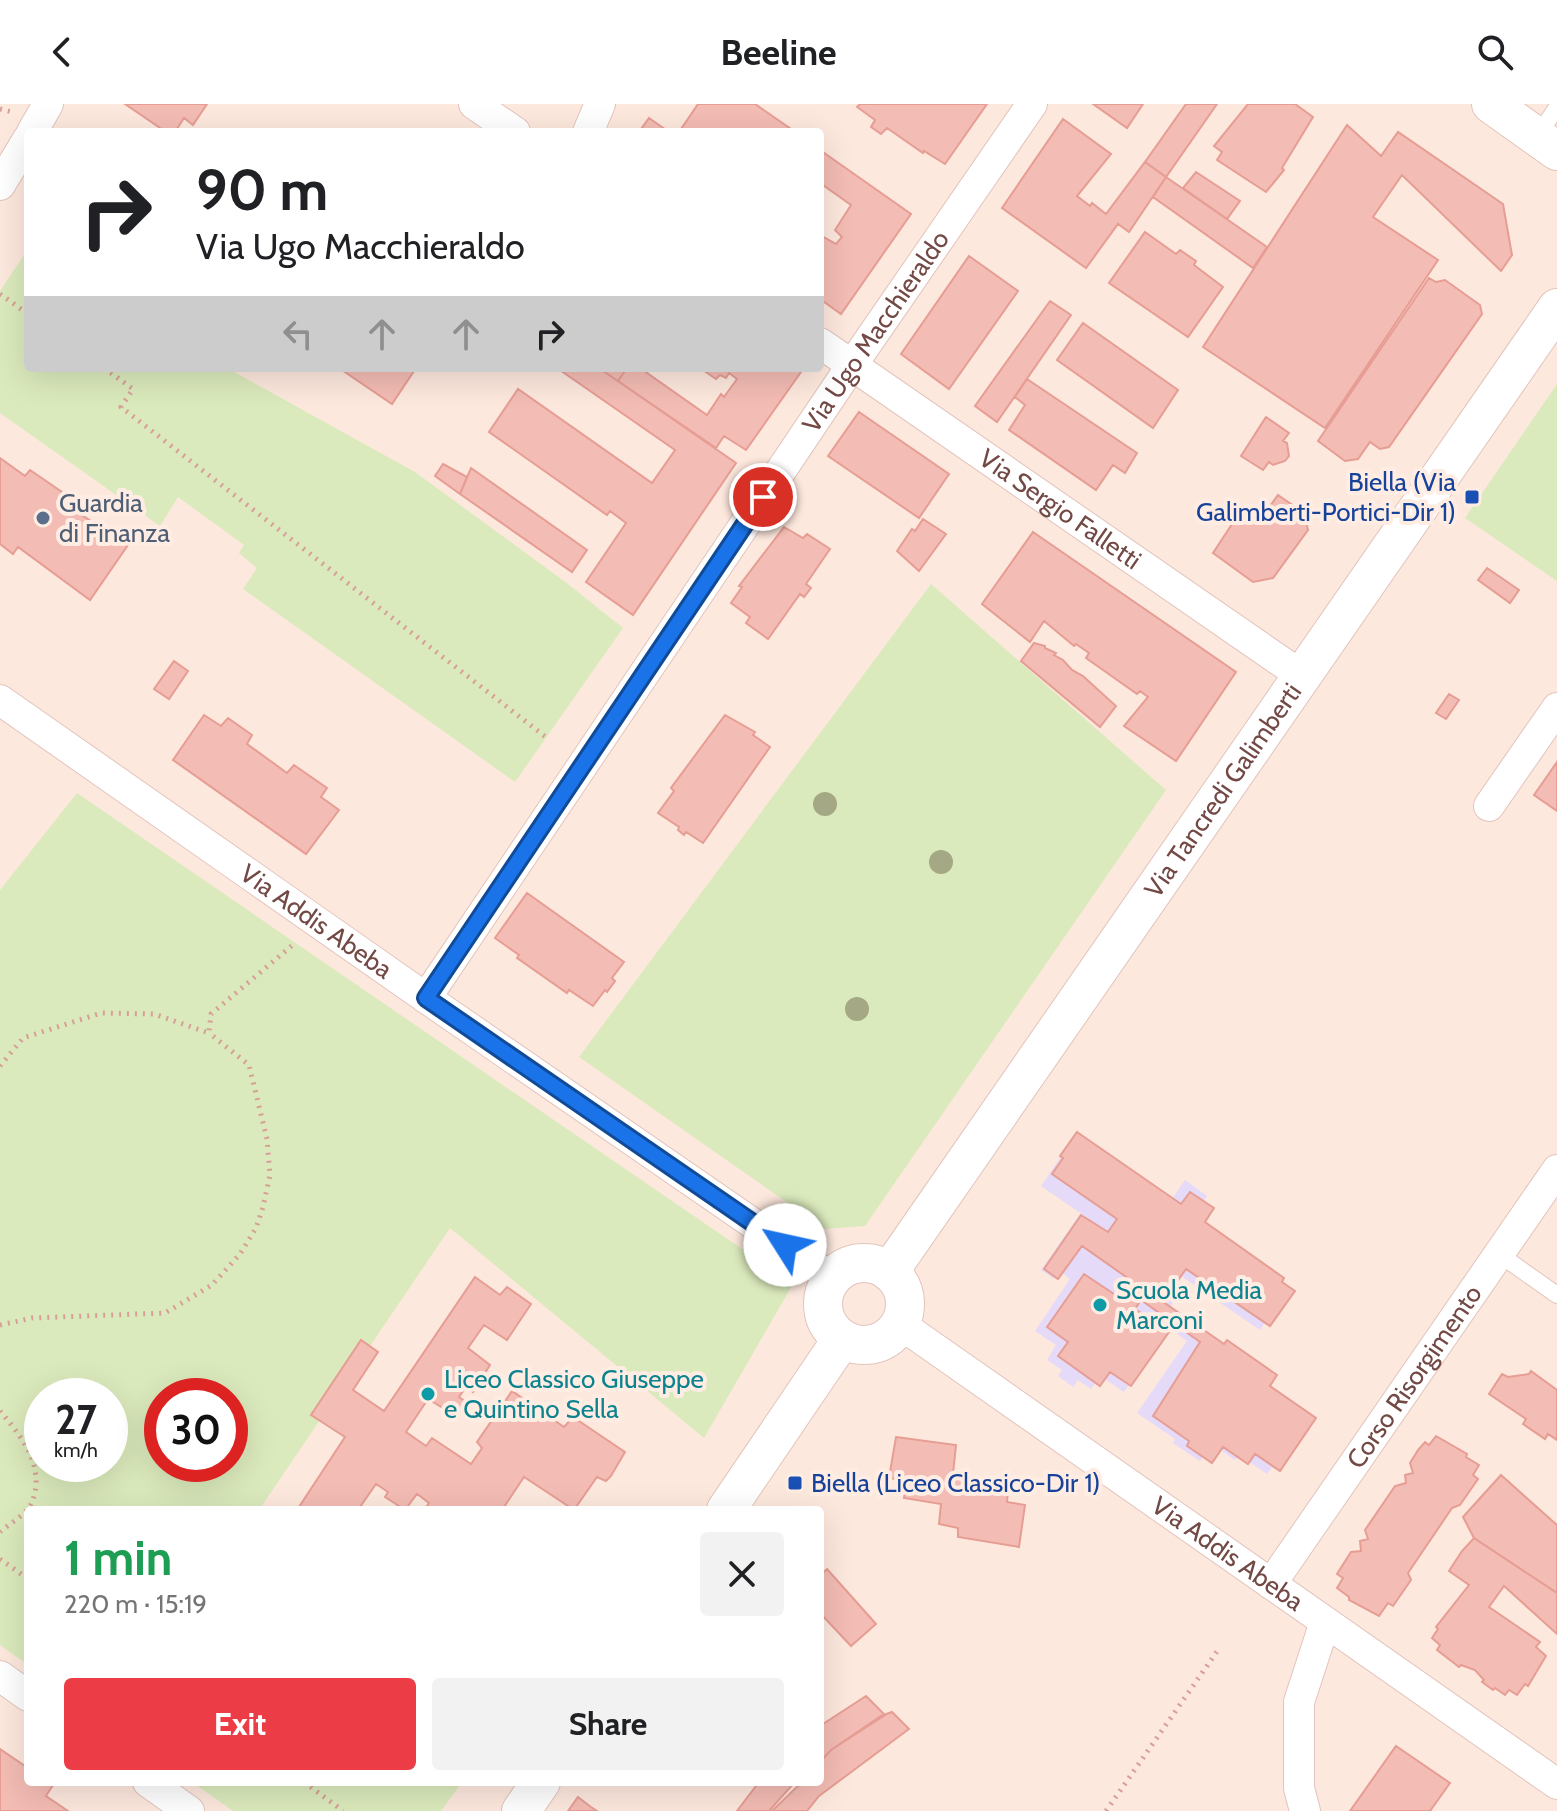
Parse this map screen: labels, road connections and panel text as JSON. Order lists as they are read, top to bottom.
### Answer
{
  "streets": {
    "street": [
      "Via Ugo Macchieraldo",
      "Via Sergio Falletti",
      "Via Tancredi Galimberti",
      "Via Addis Abeba",
      "Corso Risorgimento"
    ]
  },
  "crossings": [
    ["Via Ugo Macchieraldo", "Via Sergio Falletti"],
    ["Via Ugo Macchieraldo", "Via Addis Abeba"],
    ["Via Sergio Falletti", "Via Tancredi Galimberti"],
    ["Via Tancredi Galimberti", "Via Addis Abeba"],
    ["Via Addis Abeba", "Corso Risorgimento"]
  ],
  "places": {
    "transit": ["Biella (Via Galimberti-Portici-Dir 1)", "Biella (Liceo Classico-Dir 1)"],
    "other": ["Guardia di Finanza", "Scuola Media Marconi", "Liceo Classico Giuseppe e Quintino Sella"]
  },
  "page": {
    "header": "Beeline",
    "turn": ["90 m", "Via Ugo Macchieraldo"],
    "speed": "27 km/h",
    "limit": "30",
    "heading": ["1 min", "220 m · 15:19"],
    "buttons": ["Exit", "Share"]
  }
}
